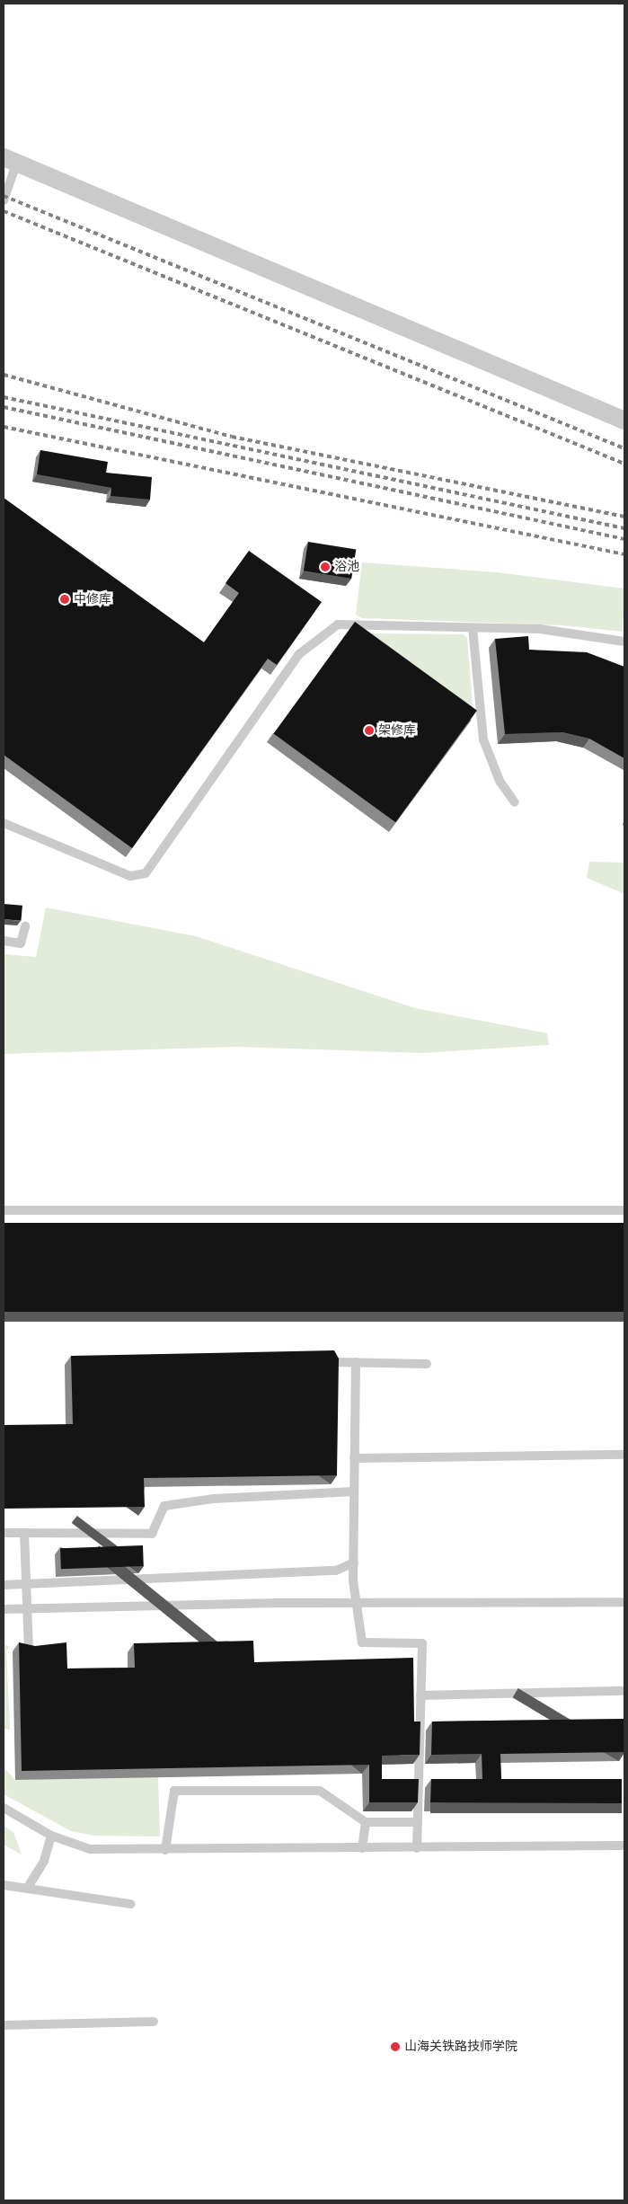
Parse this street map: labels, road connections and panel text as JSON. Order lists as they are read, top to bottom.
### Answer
{
  "places": [
    "浴池",
    "中修库",
    "架修库",
    "山海关铁路技师学院"
  ]
}
